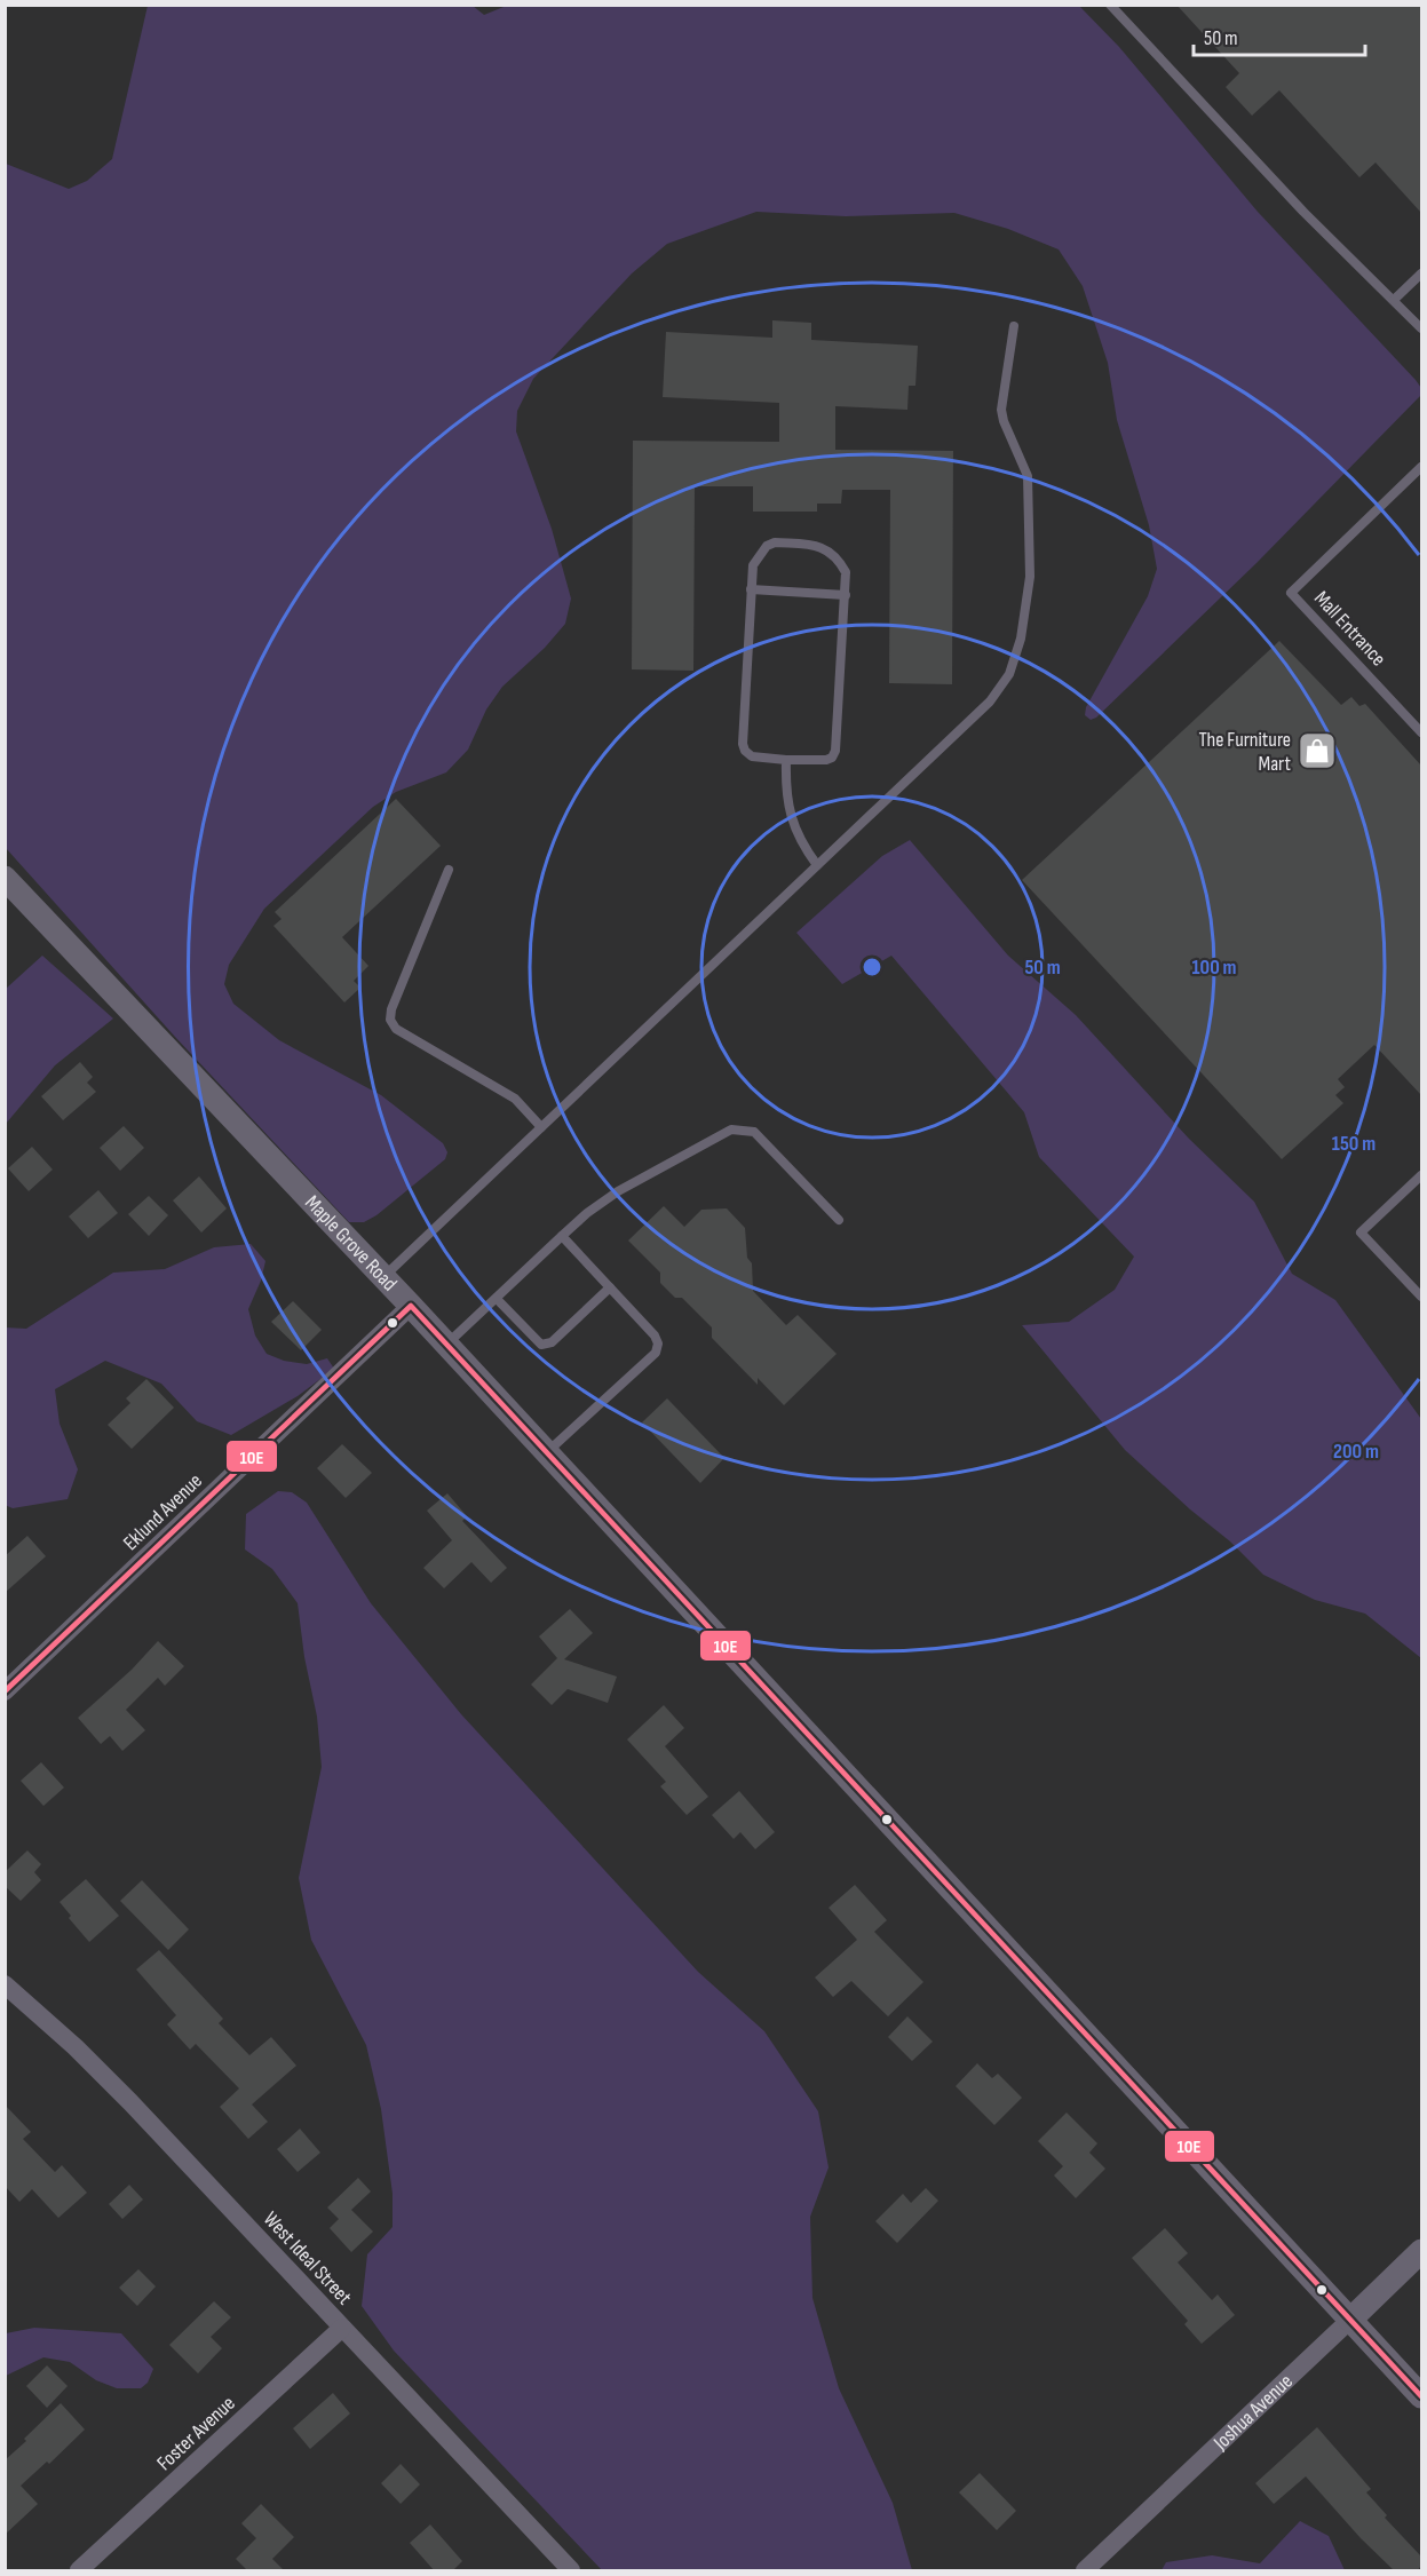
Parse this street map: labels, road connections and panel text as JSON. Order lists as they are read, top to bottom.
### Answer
{
  "streets": {
    "street": [
      "Maple Grove Road",
      "Eklund Avenue",
      "West Ideal Street",
      "Joshua Avenue",
      "Foster Avenue"
    ],
    "lane": ["Mall Entrance"]
  },
  "crossings": [
    ["Maple Grove Road", "Eklund Avenue"],
    ["Maple Grove Road", "Joshua Avenue"],
    ["West Ideal Street", "Foster Avenue"]
  ],
  "places": {
    "shop": ["The Furniture Mart"]
  },
  "lines": ["transit line 10E"],
  "scale_bar": "50 m",
  "rings": [
    "50 m",
    "100 m",
    "150 m",
    "200 m"
  ]
}
